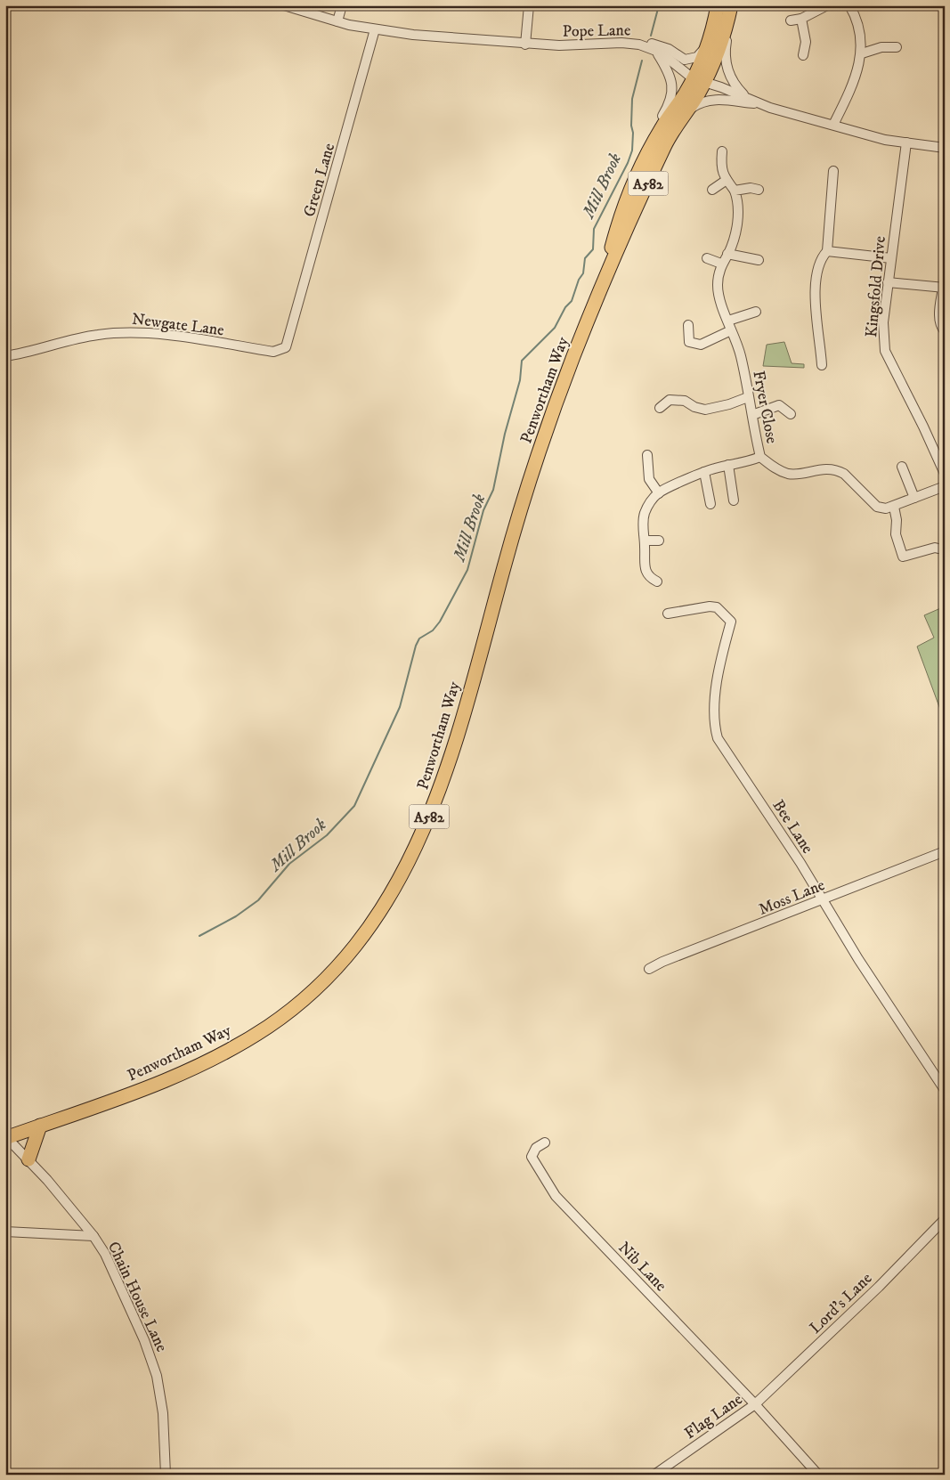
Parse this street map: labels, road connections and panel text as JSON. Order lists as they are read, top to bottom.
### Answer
{
  "streets": {
    "highway": ["A582", "Penwortham Way"],
    "street": [
      "Pope Lane",
      "Green Lane",
      "Kingsfold Drive",
      "Newgate Lane",
      "Fryer Close",
      "Bee Lane",
      "Moss Lane",
      "Nib Lane",
      "Chain House Lane",
      "Lord's Lane",
      "Flag Lane"
    ]
  },
  "crossings": [
    ["Pope Lane", "Green Lane"],
    ["Pope Lane", "A582"],
    ["Pope Lane", "Kingsfold Drive"],
    ["Pope Lane", "Penwortham Way"],
    ["Green Lane", "Newgate Lane"],
    ["A582", "Penwortham Way"],
    ["Penwortham Way", "Chain House Lane"],
    ["Bee Lane", "Moss Lane"],
    ["Nib Lane", "Lord's Lane"],
    ["Nib Lane", "Flag Lane"],
    ["Lord's Lane", "Flag Lane"]
  ],
  "water": ["Mill Brook"]
}
